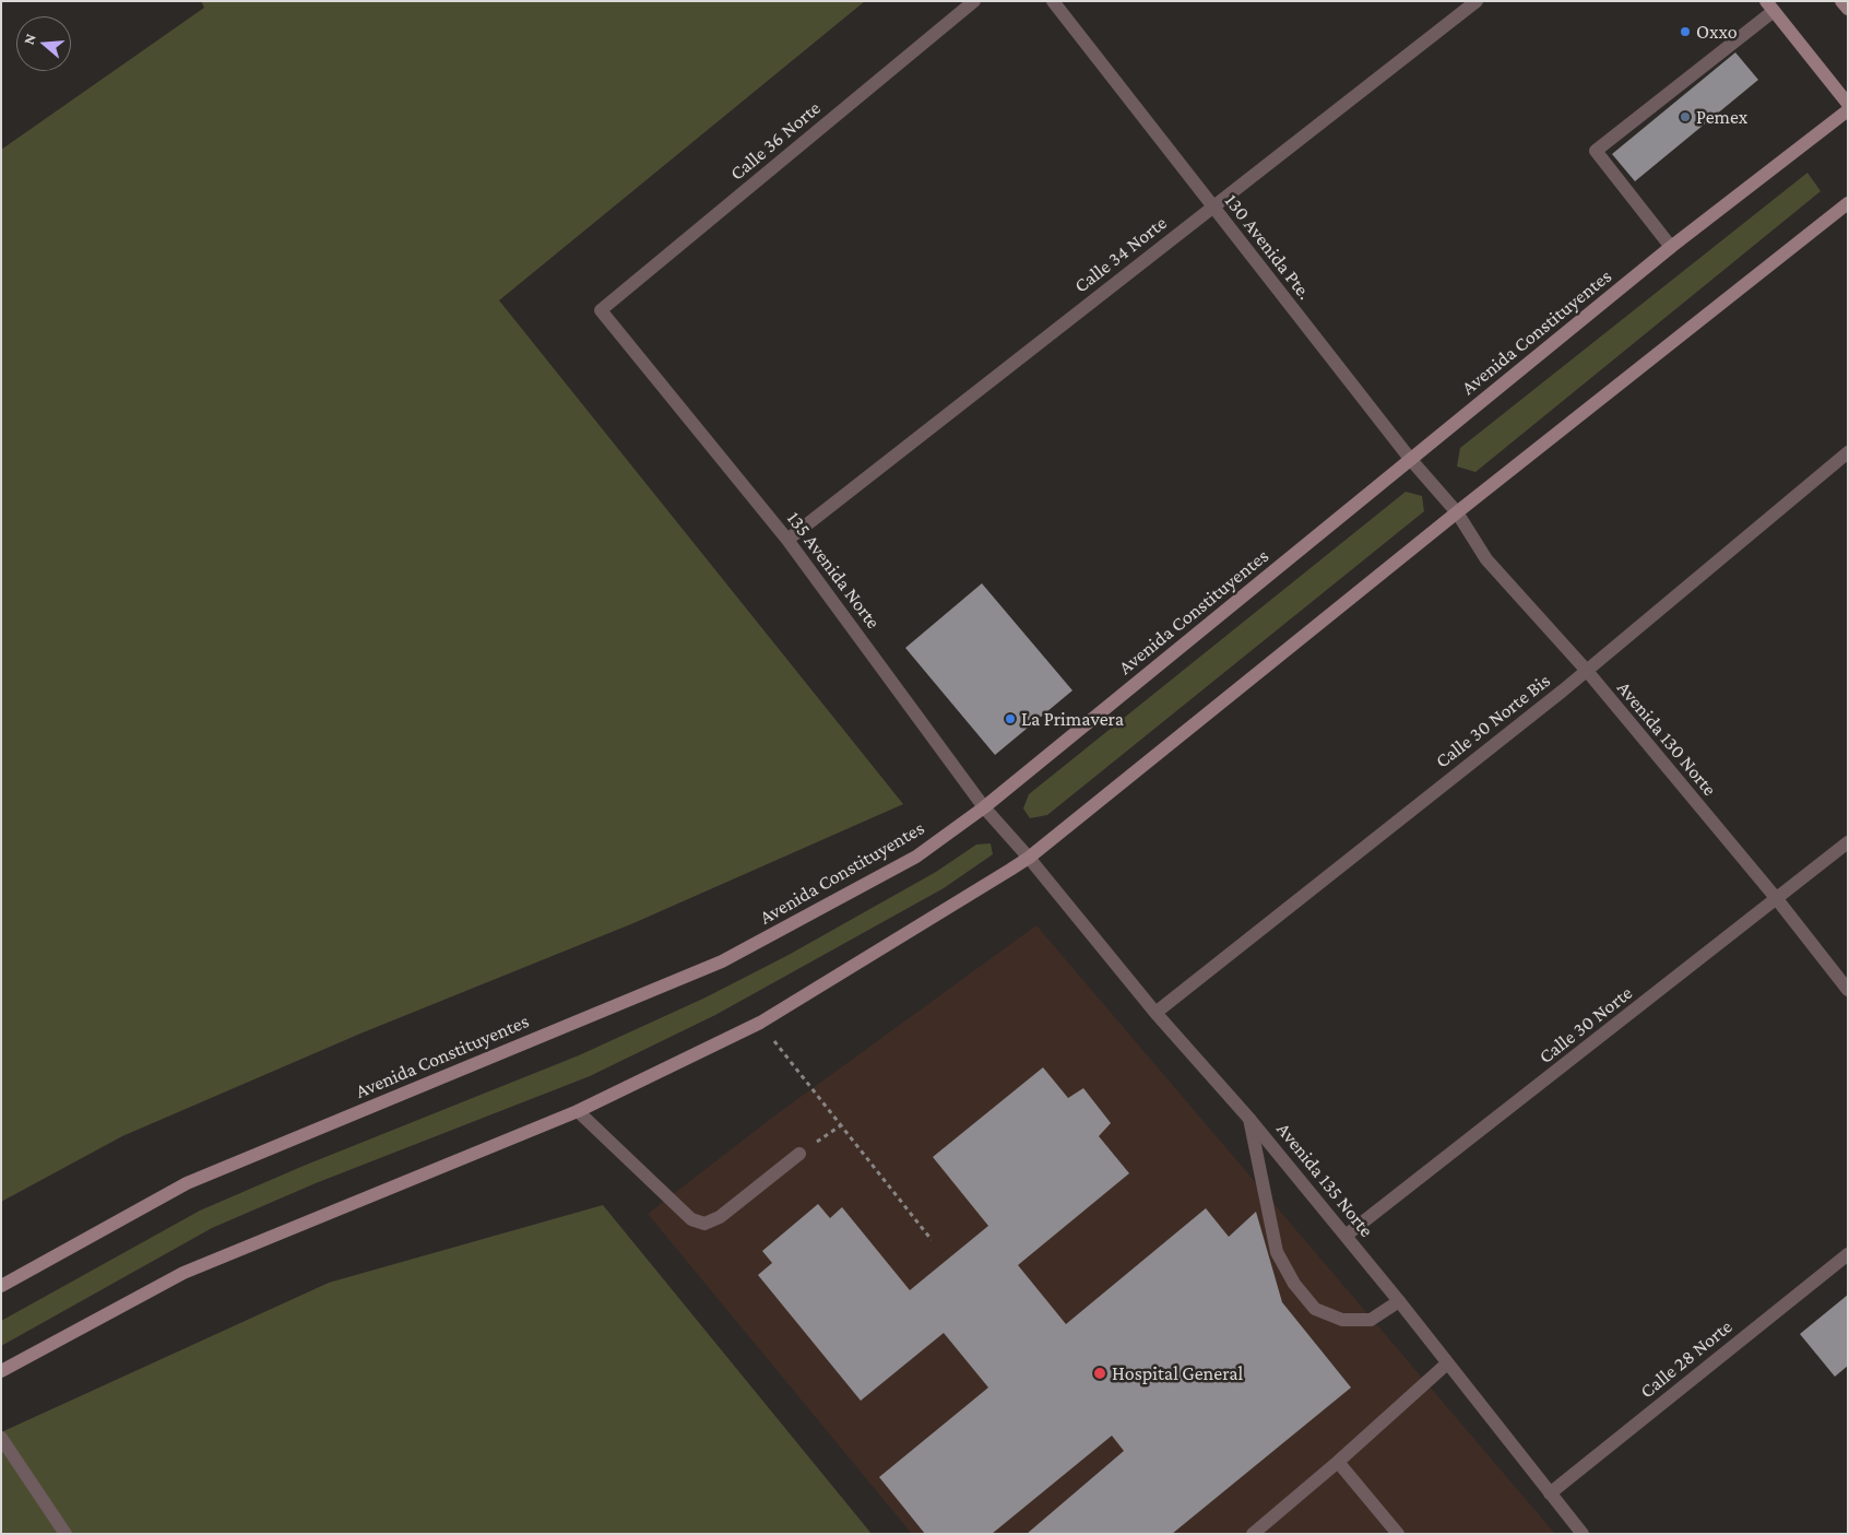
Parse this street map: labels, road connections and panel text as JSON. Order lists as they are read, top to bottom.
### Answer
{
  "streets": {
    "main road": ["Avenida Constituyentes"],
    "street": [
      "Calle 36 Norte",
      "130 Avenida Pte.",
      "Calle 34 Norte",
      "135 Avenida Norte",
      "Calle 30 Norte Bis",
      "Avenida 130 Norte",
      "Calle 30 Norte",
      "Avenida 135 Norte",
      "Calle 28 Norte"
    ]
  },
  "crossings": [
    ["Calle 36 Norte", "135 Avenida Norte"],
    ["130 Avenida Pte.", "Calle 34 Norte"],
    ["130 Avenida Pte.", "Avenida Constituyentes"],
    ["130 Avenida Pte.", "Avenida 130 Norte"],
    ["Calle 34 Norte", "135 Avenida Norte"],
    ["Avenida Constituyentes", "135 Avenida Norte"],
    ["135 Avenida Norte", "Avenida 135 Norte"],
    ["Calle 30 Norte Bis", "Avenida 130 Norte"],
    ["Calle 30 Norte Bis", "Avenida 135 Norte"],
    ["Avenida 130 Norte", "Calle 30 Norte"],
    ["Calle 30 Norte", "Avenida 135 Norte"],
    ["Avenida 135 Norte", "Calle 28 Norte"]
  ],
  "places": [
    "Oxxo",
    "Pemex",
    "La Primavera",
    "Hospital General"
  ],
  "north": "left"
}
